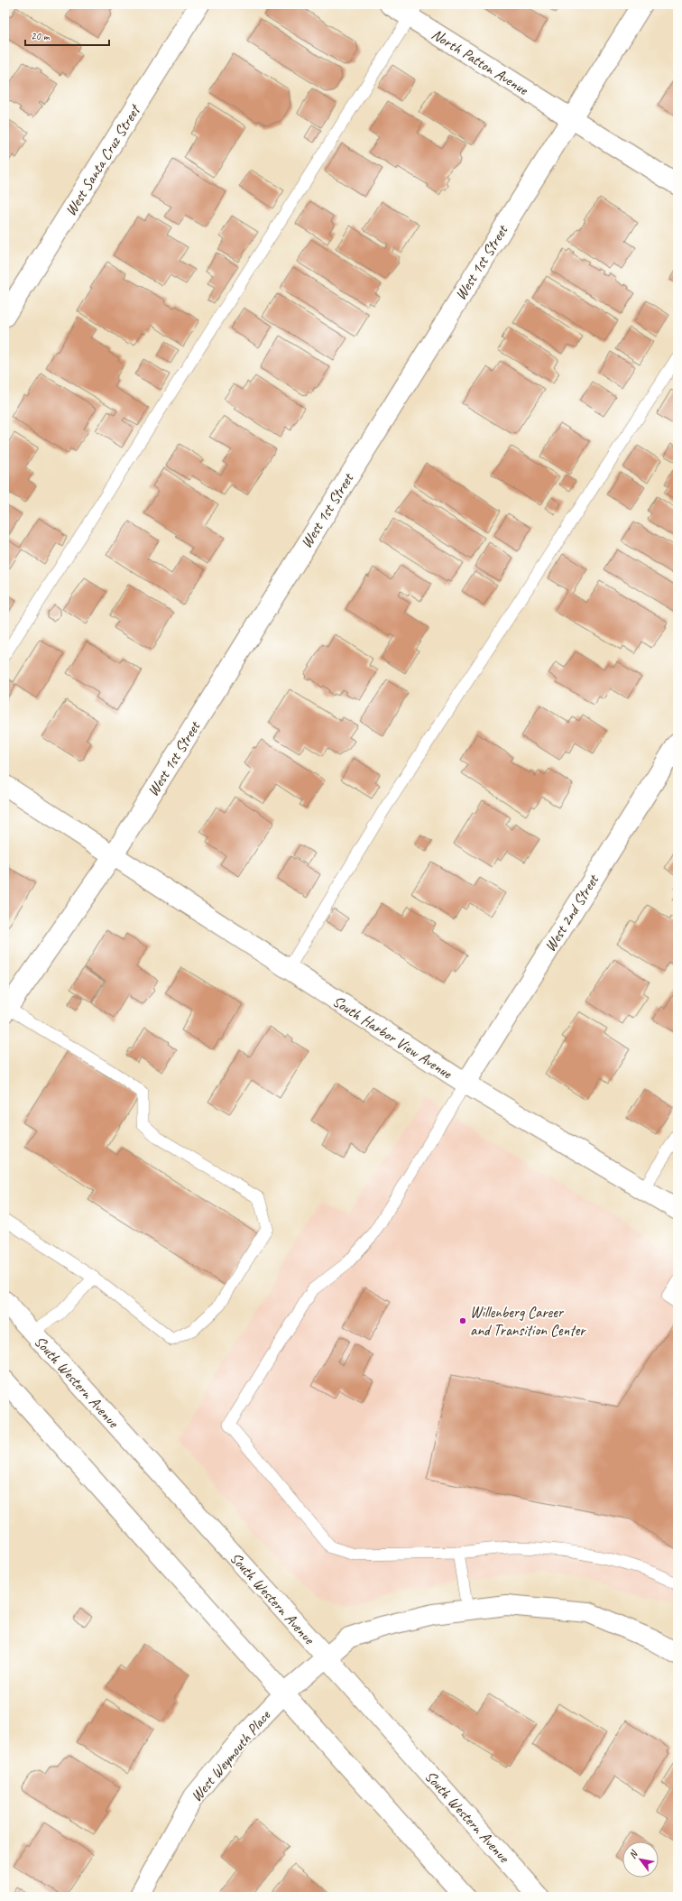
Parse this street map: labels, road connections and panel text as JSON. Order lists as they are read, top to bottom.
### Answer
{
  "streets": {
    "street": [
      "North Patton Avenue",
      "West Santa Cruz Street",
      "West 1st Street",
      "West 2nd Street",
      "South Harbor View Avenue",
      "South Western Avenue",
      "West Weymouth Place"
    ]
  },
  "crossings": [
    ["North Patton Avenue", "West 1st Street"],
    ["West 1st Street", "South Harbor View Avenue"],
    ["West 2nd Street", "South Harbor View Avenue"],
    ["South Western Avenue", "West Weymouth Place"]
  ],
  "places": ["Willenberg Career and Transition Center"],
  "scale_bar": "20 m",
  "north": "top left"
}
